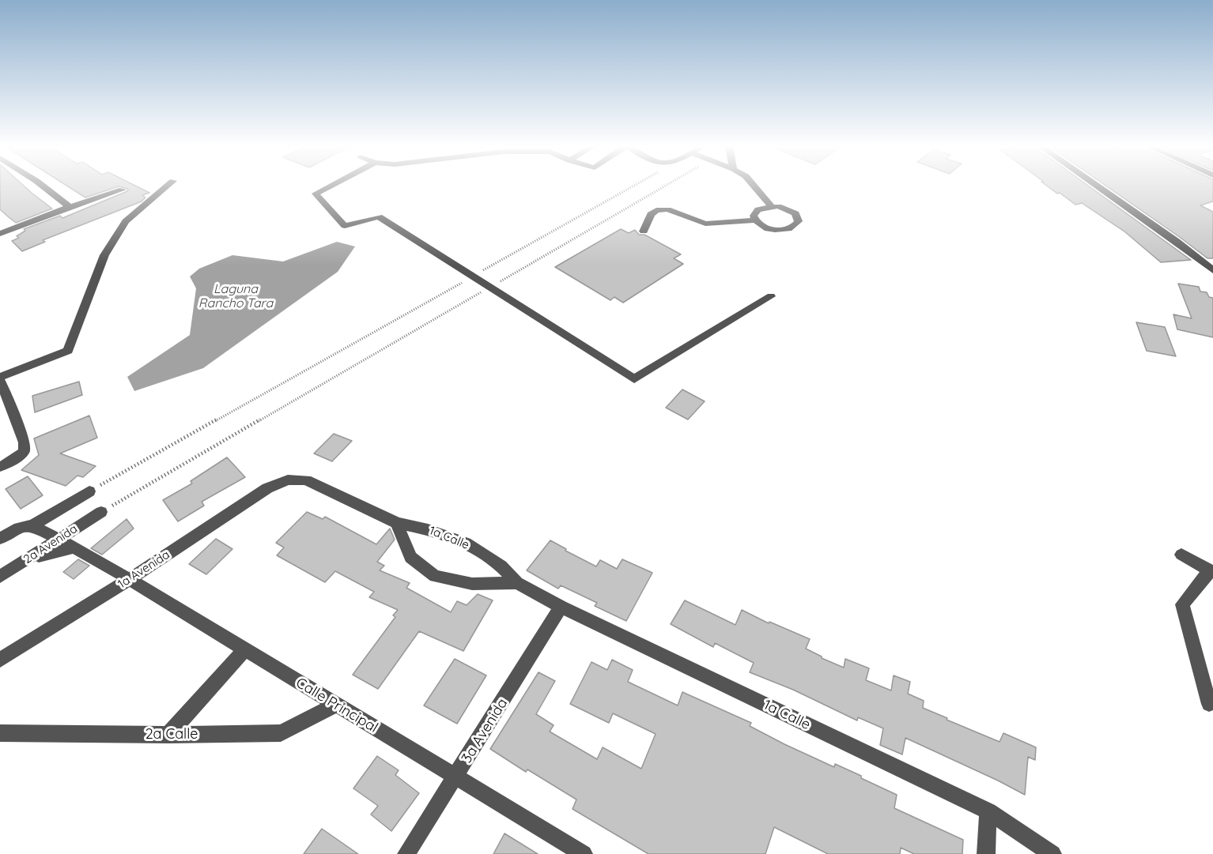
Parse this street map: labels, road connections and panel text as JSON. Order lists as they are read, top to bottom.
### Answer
{
  "streets": {
    "street": [
      "1a Calle",
      "2a Avenida",
      "1a Avenida",
      "Calle Principal",
      "3a Avenida",
      "2a Calle"
    ]
  },
  "crossings": [
    ["1a Calle", "1a Avenida"],
    ["1a Calle", "3a Avenida"],
    ["2a Avenida", "Calle Principal"],
    ["1a Avenida", "Calle Principal"],
    ["Calle Principal", "3a Avenida"],
    ["Calle Principal", "2a Calle"]
  ],
  "water": ["Laguna Rancho Tara"]
}
